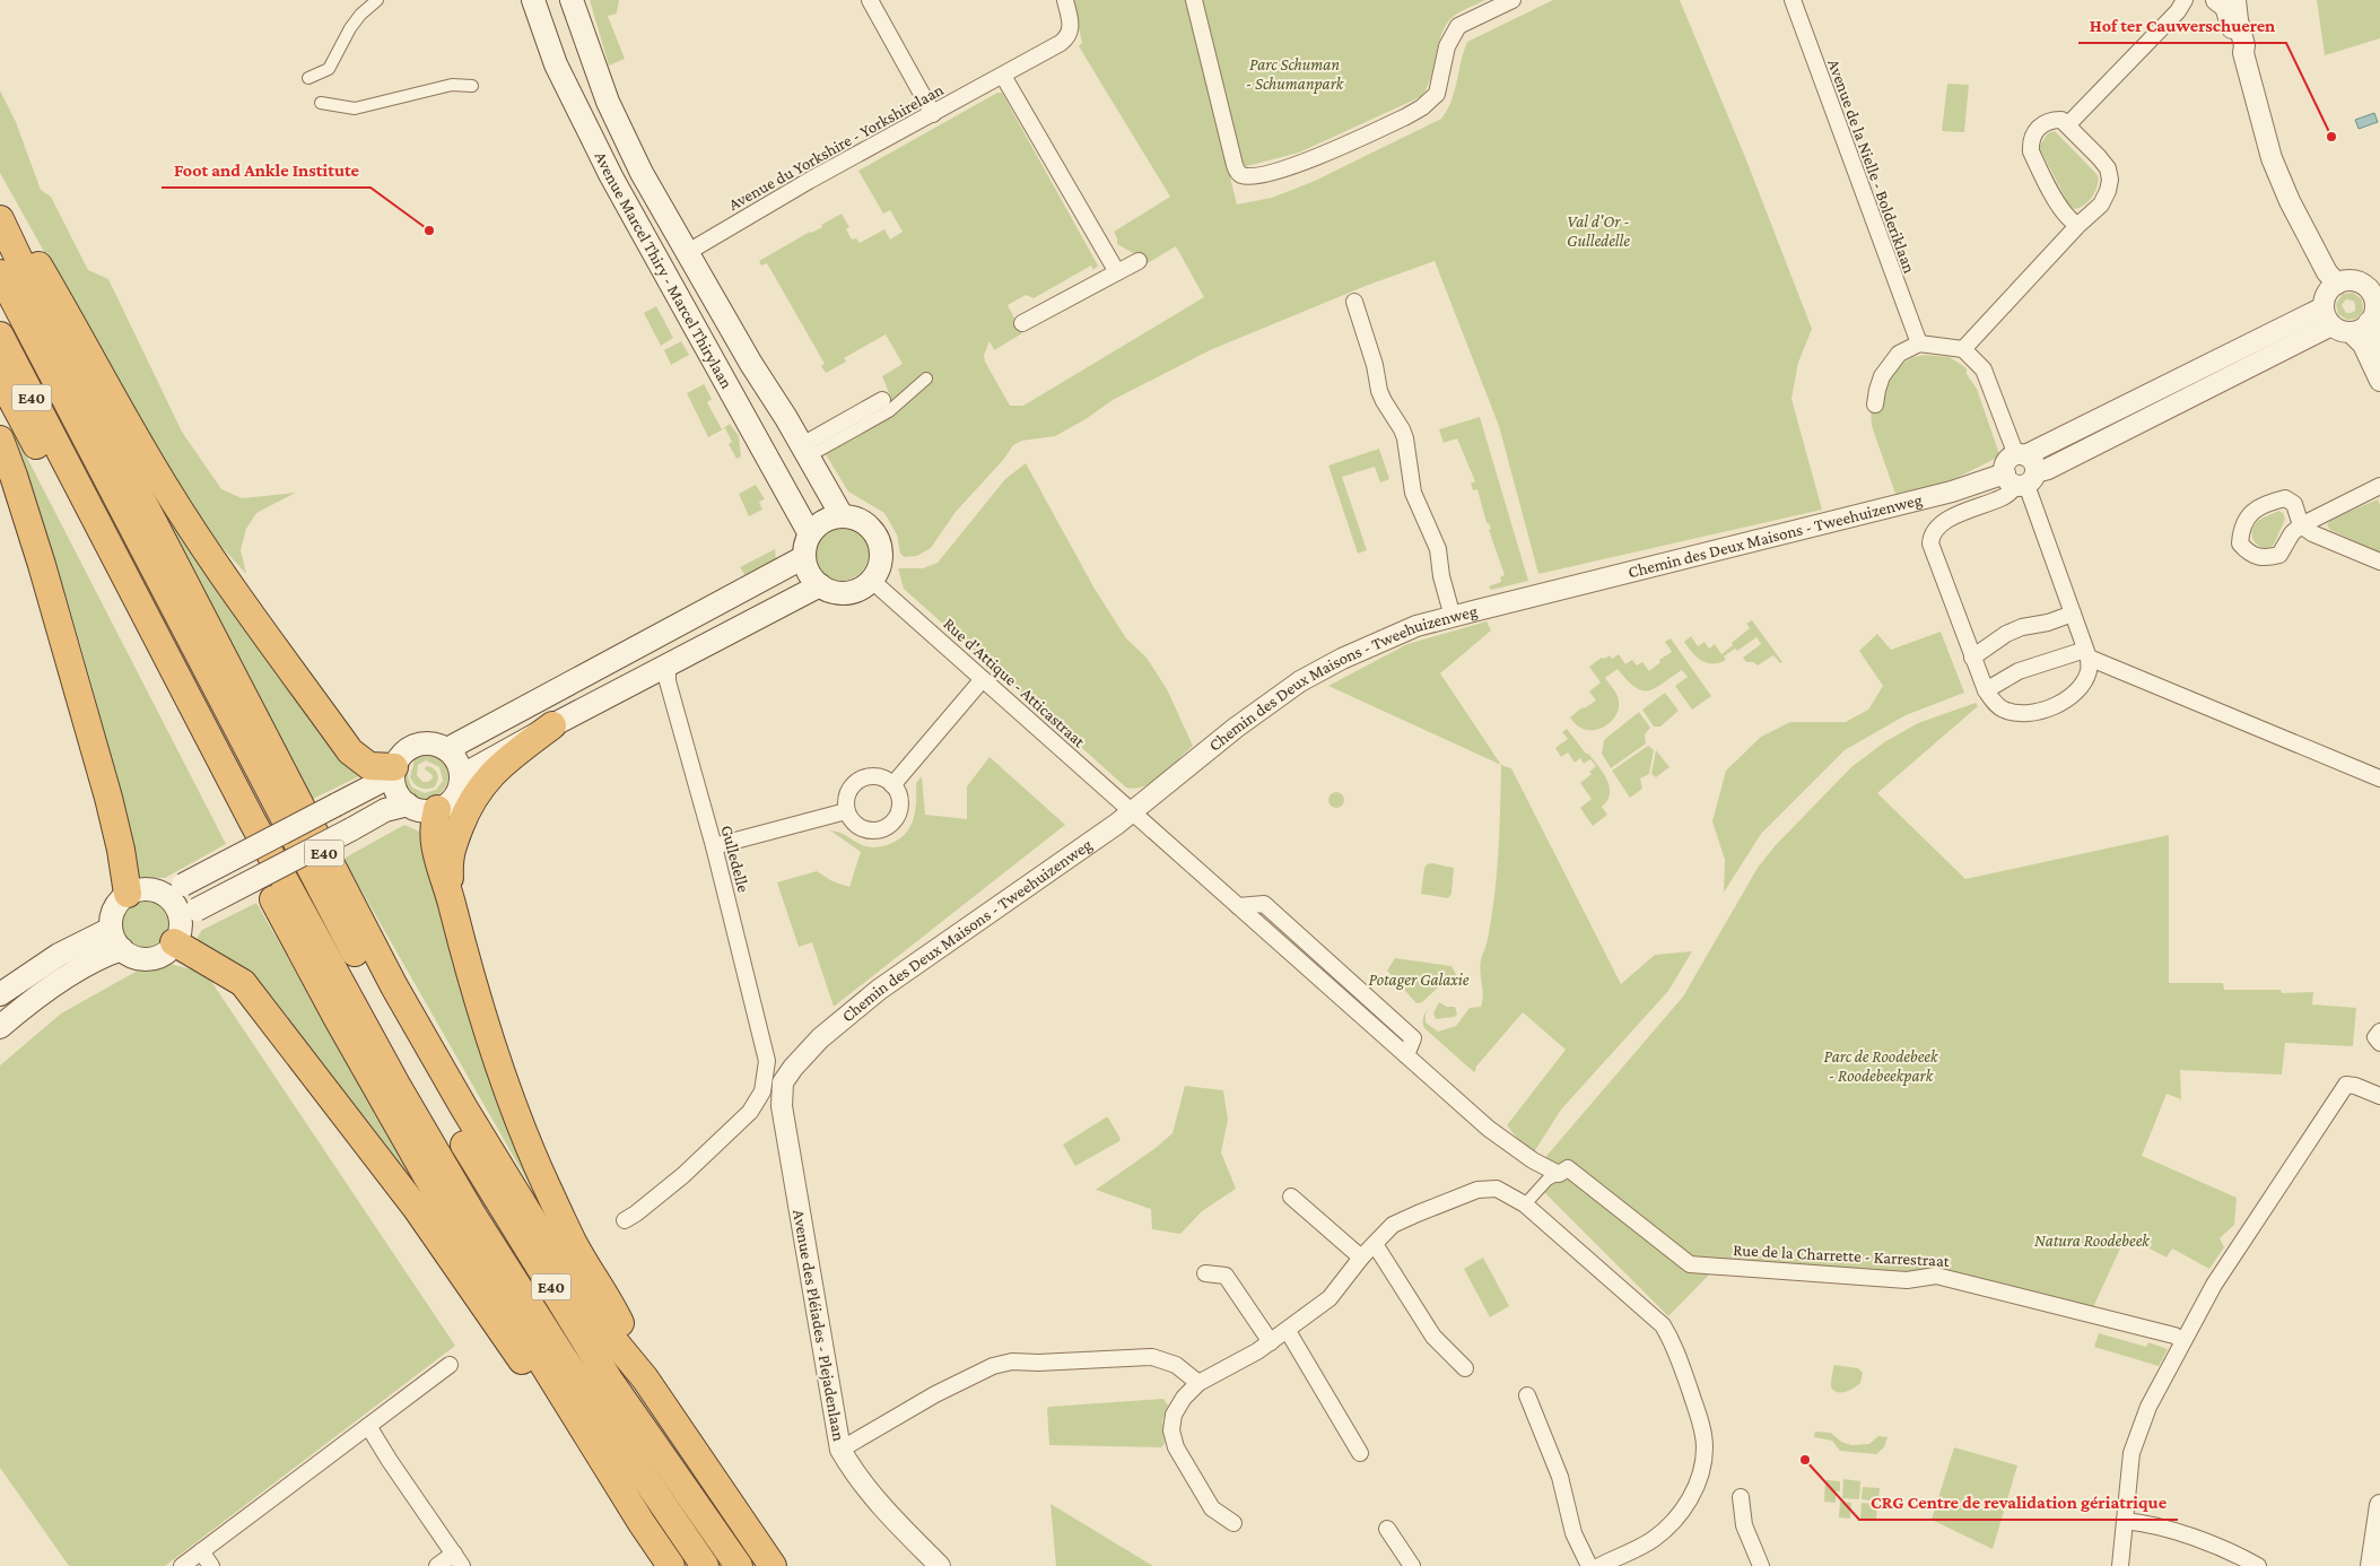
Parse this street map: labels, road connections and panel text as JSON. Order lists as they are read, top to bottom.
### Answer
{
  "streets": {
    "highway": ["E40"],
    "main road": ["Avenue Marcel Thiry - Marcel Thirylaan"],
    "street": [
      "Avenue du Yorkshire - Yorkshirelaan",
      "Avenue de la Nielle - Bolderiklaan",
      "Chemin des Deux Maisons - Tweehuizenweg",
      "Rue d'Attique - Atticastraat",
      "Gulledelle",
      "Rue de la Charrette - Karrestraat",
      "Avenue des Pléiades - Plejadenlaan"
    ]
  },
  "crossings": [
    ["Avenue du Yorkshire - Yorkshirelaan", "Avenue Marcel Thiry - Marcel Thirylaan"],
    ["Avenue Marcel Thiry - Marcel Thirylaan", "Rue d'Attique - Atticastraat"],
    ["Chemin des Deux Maisons - Tweehuizenweg", "Rue d'Attique - Atticastraat"],
    ["Chemin des Deux Maisons - Tweehuizenweg", "Avenue des Pléiades - Plejadenlaan"],
    ["Rue d'Attique - Atticastraat", "Rue de la Charrette - Karrestraat"]
  ],
  "parks": [
    "Parc Schuman - Schumanpark",
    "Val d'Or - Gulledelle",
    "Potager Galaxie",
    "Parc de Roodebeek - Roodebeekpark",
    "Natura Roodebeek"
  ],
  "places": ["Hof ter Cauwerschueren", "Foot and Ankle Institute", "CRG Centre de revalidation gériatrique"]
}
